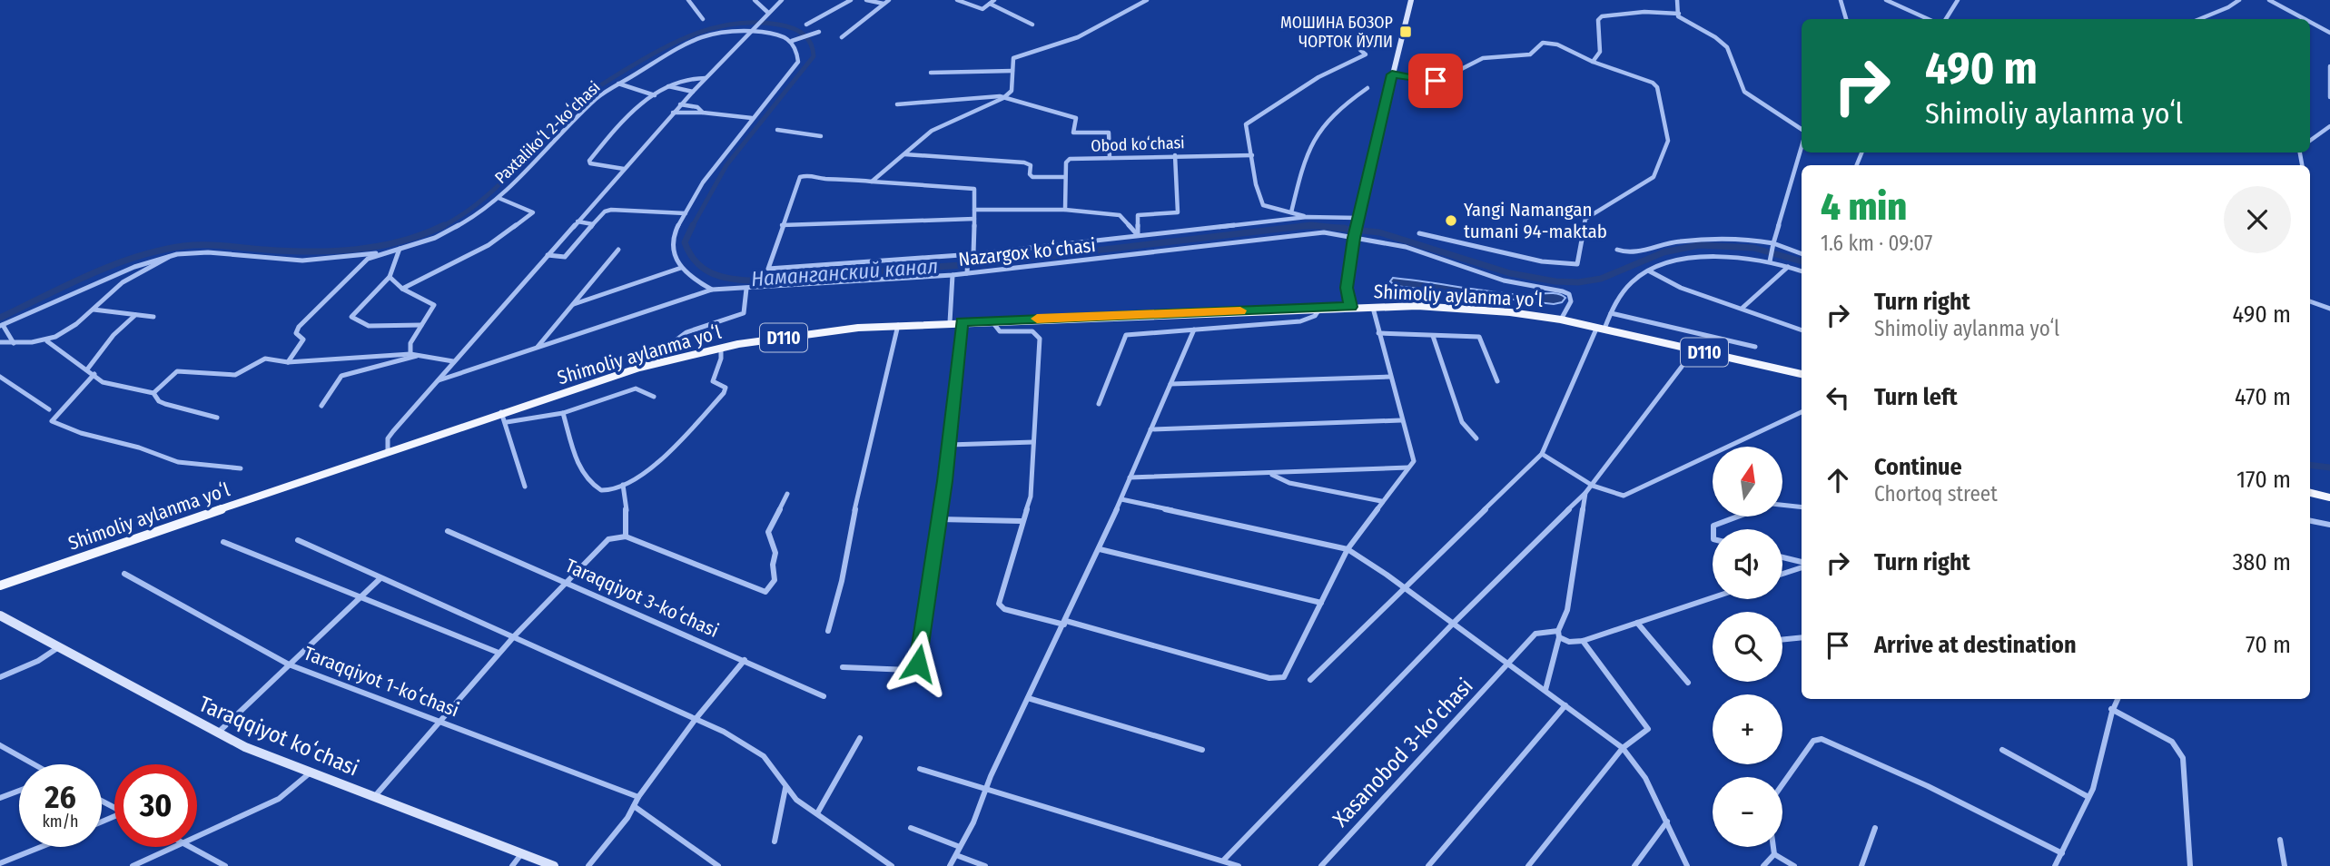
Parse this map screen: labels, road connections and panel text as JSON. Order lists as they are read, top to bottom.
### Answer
{
  "streets": {
    "main road": ["Shimoliy aylanma yoʻl", "D110", "Taraqqiyot koʻchasi"],
    "street": [
      "Paxtalikoʻl 2-koʻchasi",
      "Obod koʻchasi",
      "Nazargox koʻchasi",
      "Taraqqiyot 3-koʻchasi",
      "Taraqqiyot 1-koʻchasi",
      "Xasanobod 3-koʻchasi"
    ]
  },
  "crossings": [
    ["Nazargox koʻchasi", "Shimoliy aylanma yoʻl"]
  ],
  "water": ["Наманганский канал"],
  "places": {
    "transit": ["МОШИНА БОЗОР ЧОРТОК ЙУЛИ"],
    "other": ["Yangi Namangan tumani 94-maktab"]
  },
  "north": "top",
  "page": {
    "turn": ["490 m", "Shimoliy aylanma yoʻl"],
    "heading": ["4 min", "1.6 km · 09:07"],
    "list": [
      {
        "name": "Turn right",
        "note": "Shimoliy aylanma yoʻl",
        "value": "490 m"
      },
      {
        "name": "Turn left",
        "value": "470 m"
      },
      {
        "name": "Continue",
        "note": "Chortoq street",
        "value": "170 m"
      },
      {
        "name": "Turn right",
        "value": "380 m"
      },
      {
        "name": "Arrive at destination",
        "value": "70 m"
      }
    ],
    "map_buttons": ["+", "−"],
    "speed": "26 km/h",
    "limit": "30"
  }
}
